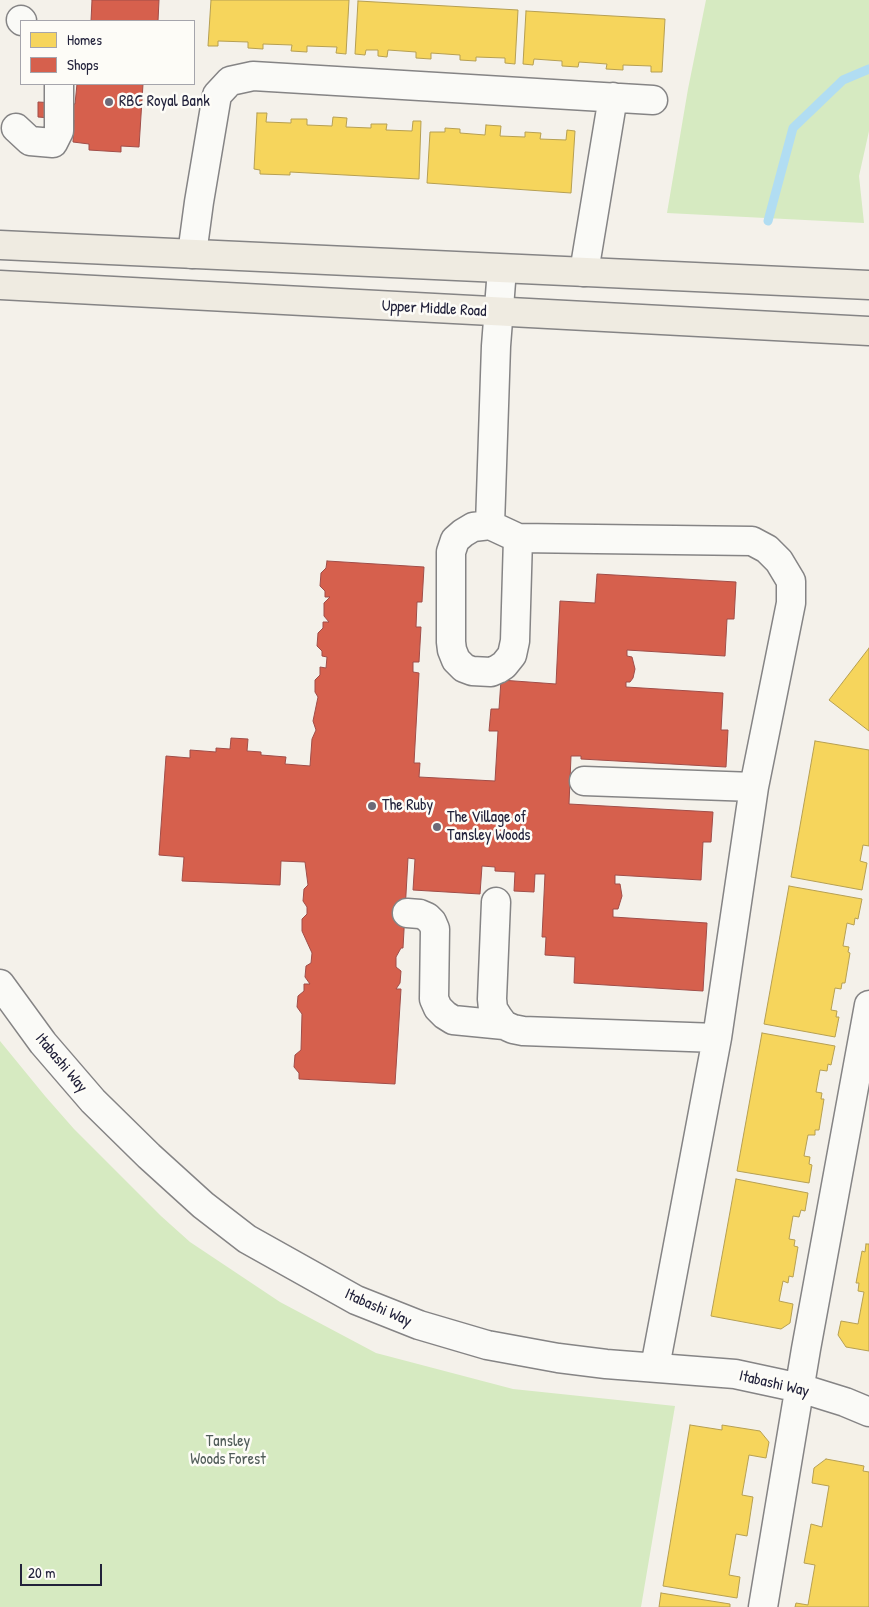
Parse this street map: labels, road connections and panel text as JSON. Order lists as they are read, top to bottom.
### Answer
{
  "streets": {
    "main road": ["Upper Middle Road"],
    "street": ["Itabashi Way"]
  },
  "parks": ["Tansley Woods Forest"],
  "places": ["RBC Royal Bank", "The Ruby", "The Village of Tansley Woods"],
  "legend": ["Homes", "Shops"],
  "scale_bar": "20 m"
}
